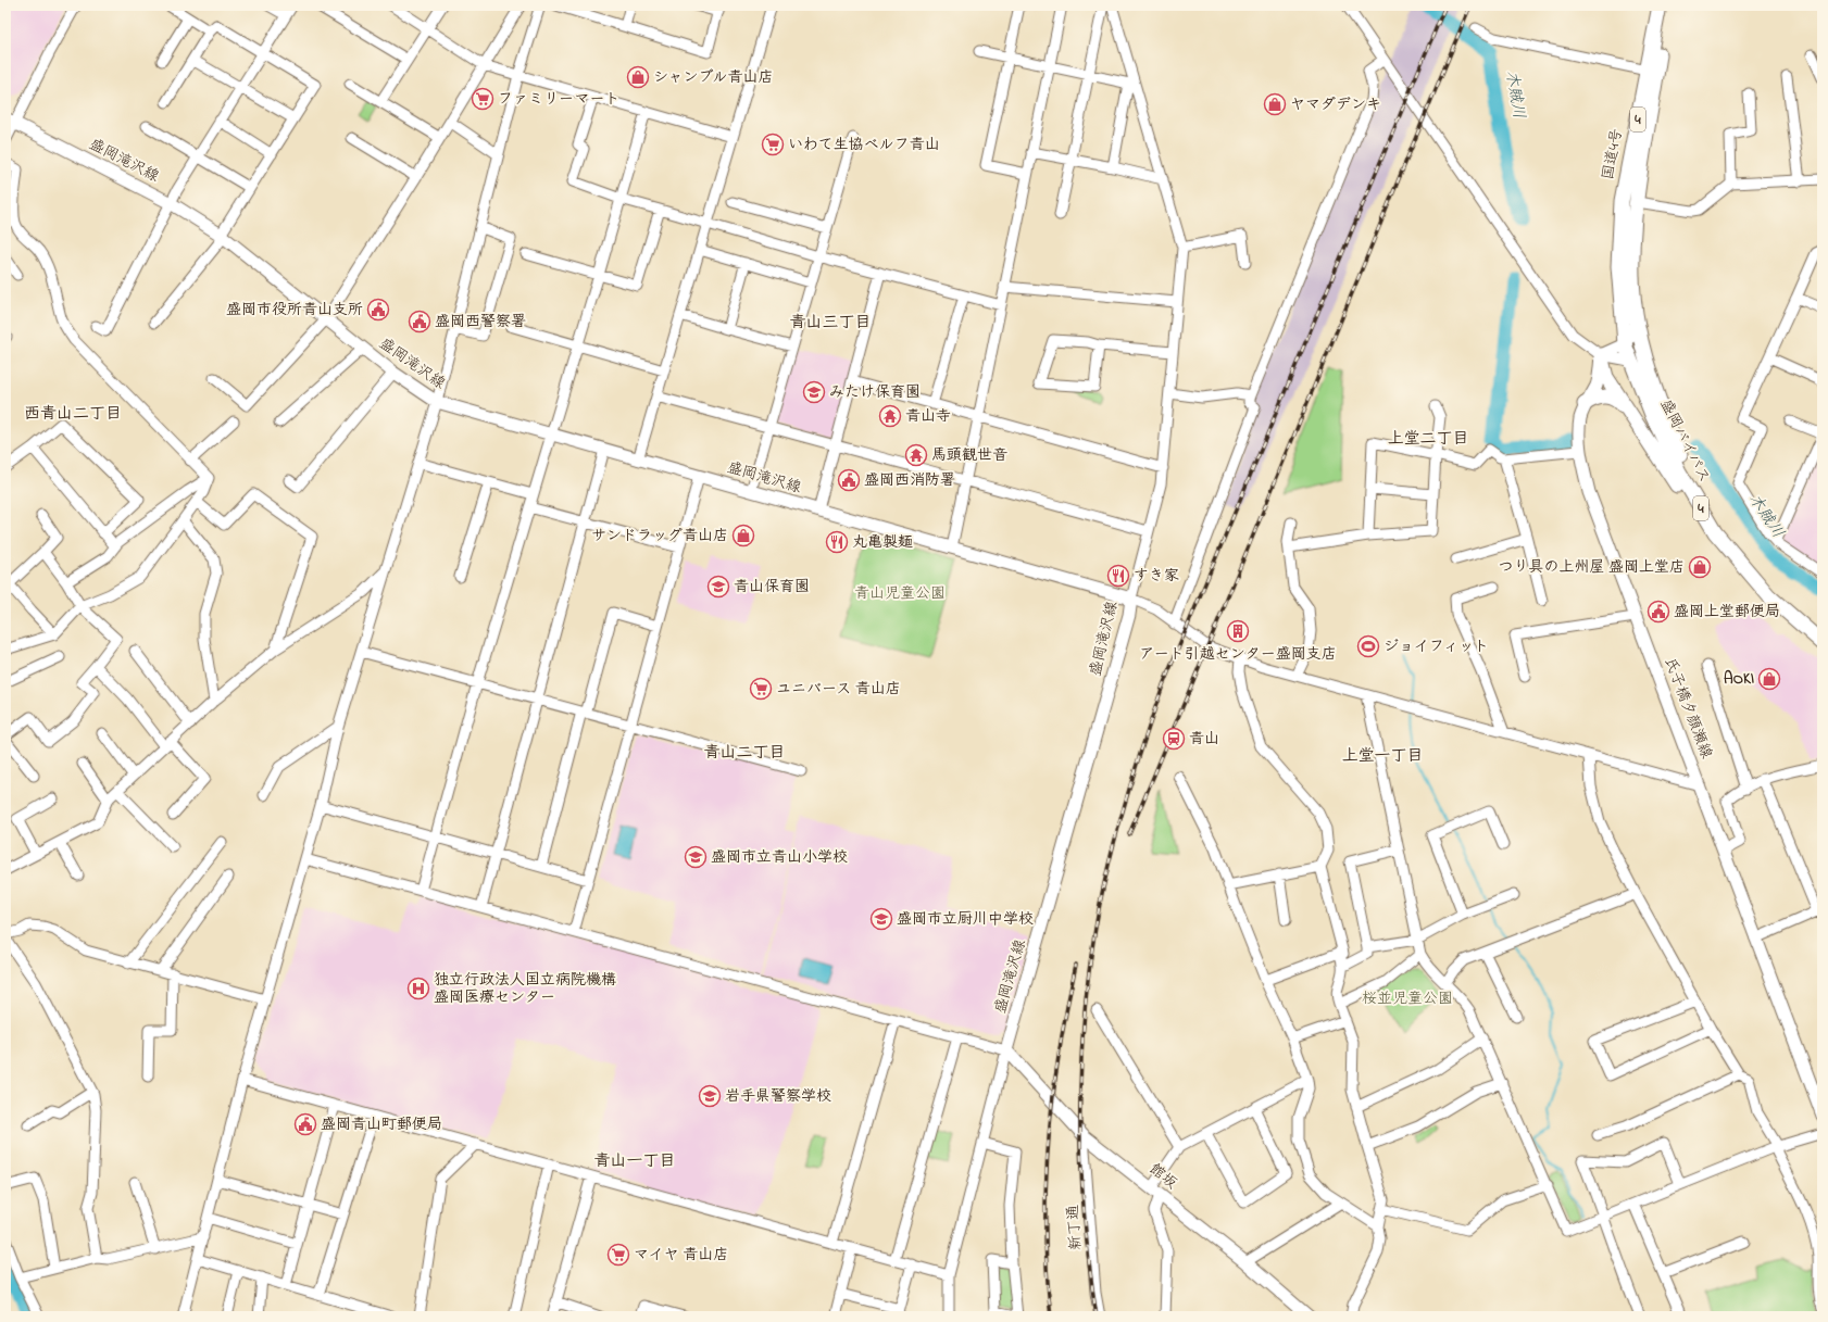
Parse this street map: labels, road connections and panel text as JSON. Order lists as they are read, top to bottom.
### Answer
{
  "streets": {
    "highway": ["4", "国道4号", "盛岡バイパス"],
    "main road": ["盛岡滝沢線", "氏子橋夕顔瀬線", "館坂"],
    "street": ["新丁通"]
  },
  "crossings": [
    ["国道4号", "盛岡バイパス"],
    ["盛岡滝沢線", "館坂"],
    ["館坂", "新丁通"]
  ],
  "districts": [
    "青山三丁目",
    "西青山二丁目",
    "上堂二丁目",
    "青山二丁目",
    "上堂一丁目",
    "青山一丁目"
  ],
  "water": ["木賊川"],
  "parks": ["青山児童公園", "桜並児童公園"],
  "places": {
    "shop": [
      "シャンブル青山店",
      "ヤマダデンキ",
      "サンドラッグ青山店",
      "つり具の上州屋 盛岡上堂店",
      "AOKI"
    ],
    "supermarket": [
      "ファミリーマート",
      "いわて生協ベルフ青山",
      "ユニバース 青山店",
      "マイヤ 青山店"
    ],
    "public building": [
      "盛岡市役所青山支所",
      "盛岡西警察署",
      "盛岡西消防署",
      "盛岡上堂郵便局",
      "盛岡青山町郵便局"
    ],
    "school or university": [
      "みたけ保育園",
      "青山保育園",
      "盛岡市立青山小学校",
      "盛岡市立厨川中学校",
      "岩手県警察学校"
    ],
    "temple": ["青山寺", "馬頭観世音"],
    "restaurant": ["丸亀製麺", "すき家"],
    "building": ["アート引越センター盛岡支店"],
    "sports": ["ジョイフィット"],
    "station": ["青山"],
    "hospital": ["独立行政法人国立病院機構 盛岡医療センター"]
  }
}
